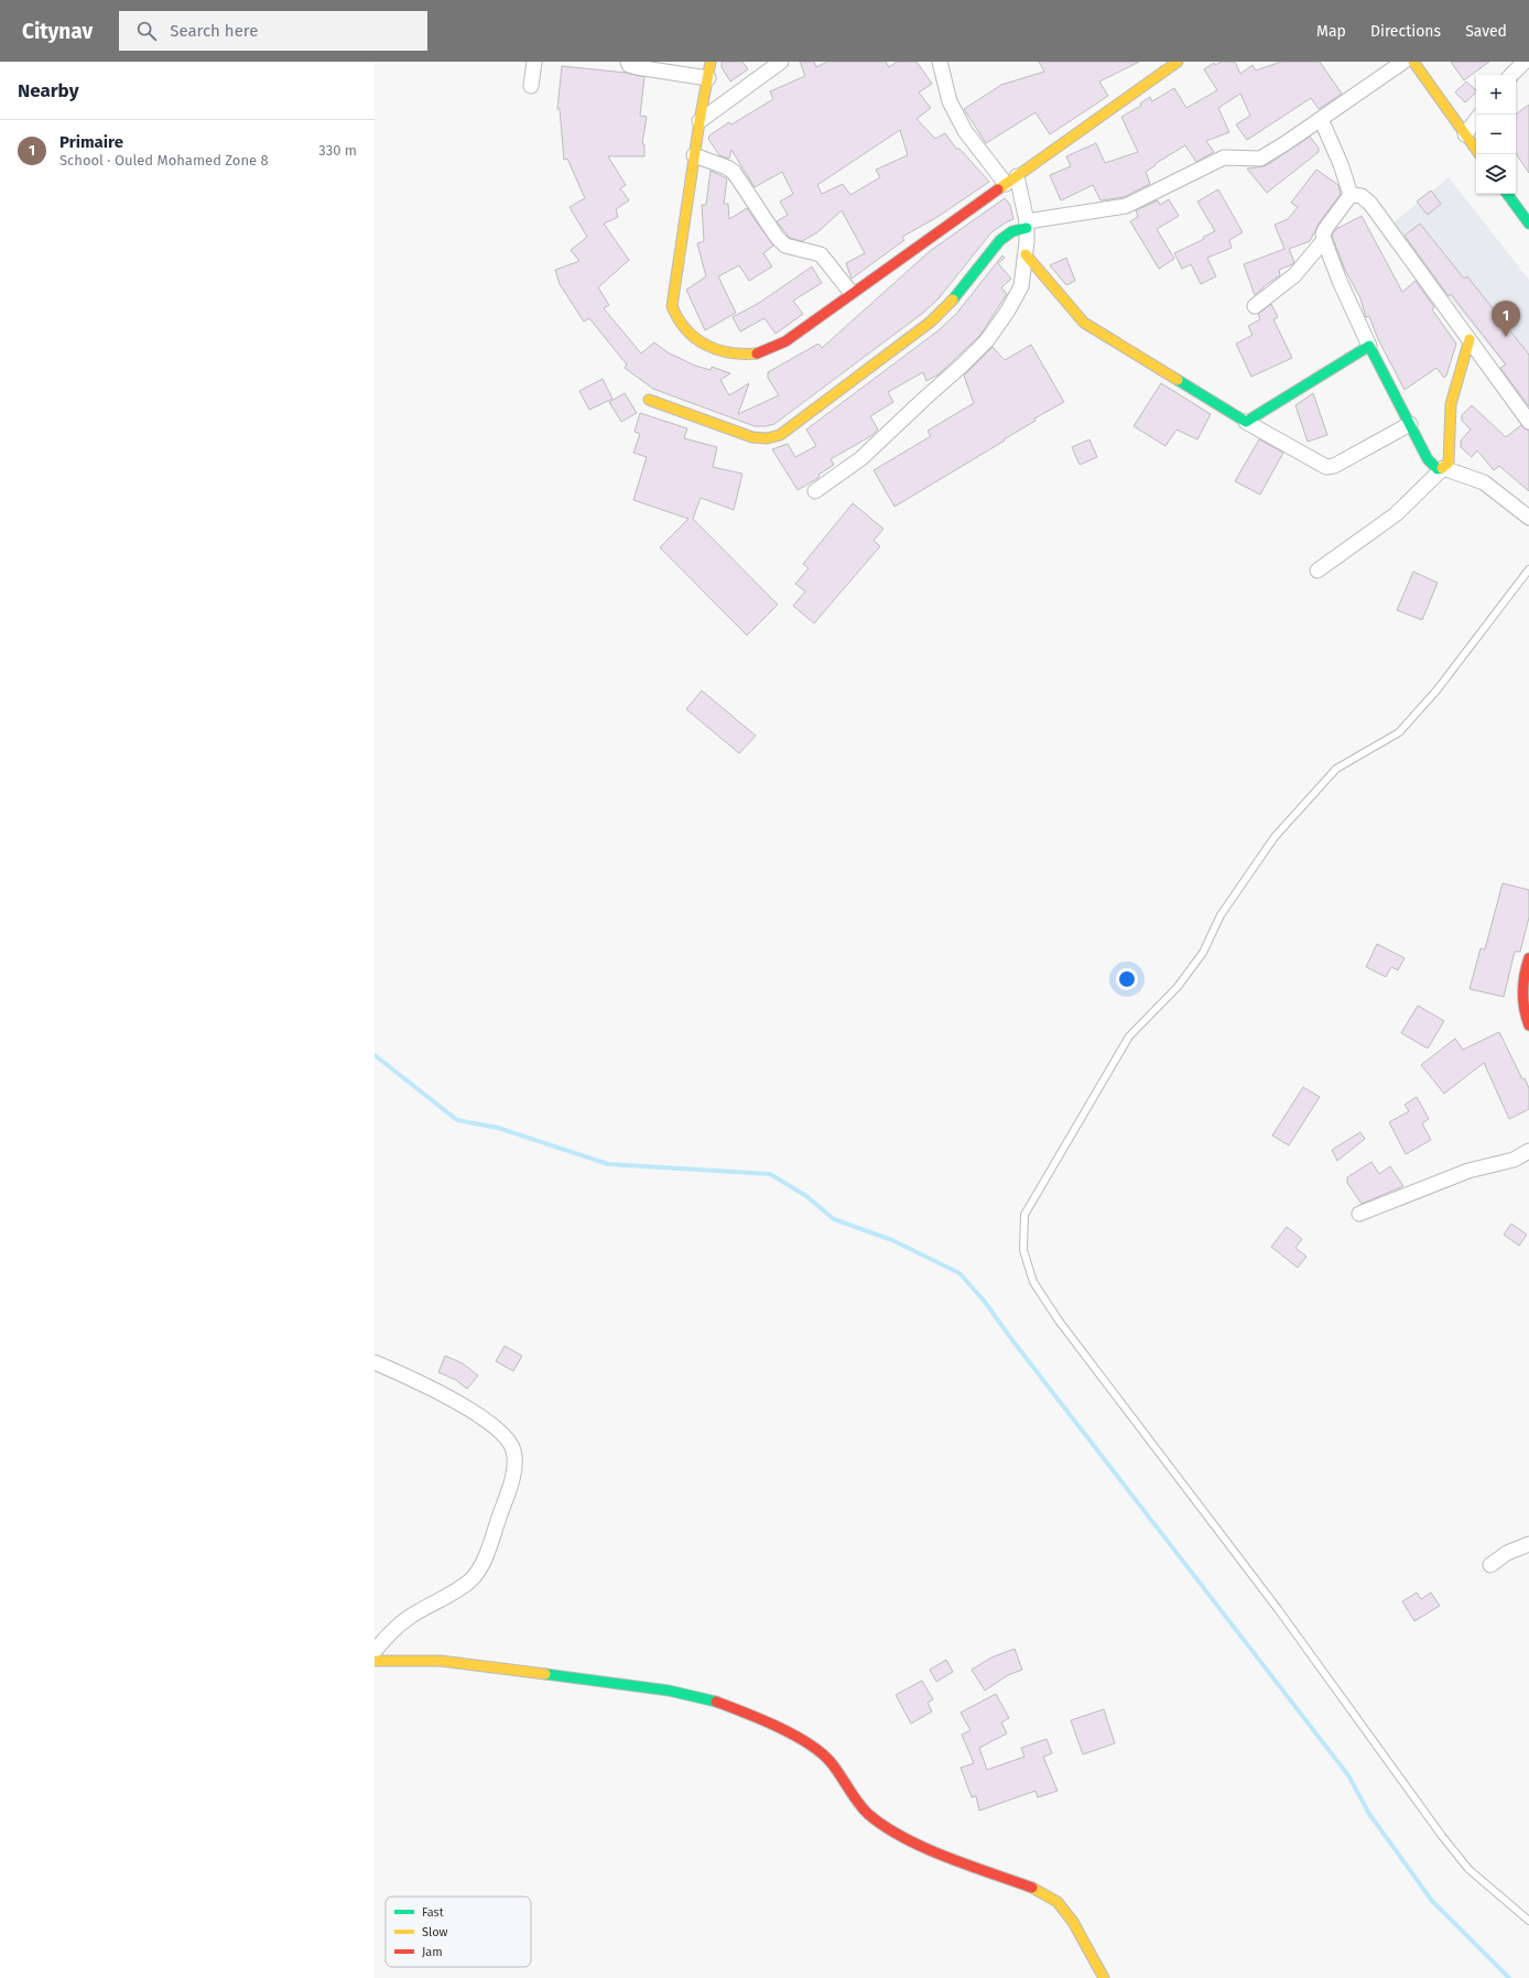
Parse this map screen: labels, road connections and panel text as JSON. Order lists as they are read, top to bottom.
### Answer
{
  "legend": ["Fast", "Slow", "Jam"],
  "page": {
    "header": "Citynav",
    "search": "Search here",
    "nav": ["Map", "Directions", "Saved"],
    "heading": "Nearby",
    "map_buttons": ["+", "−"],
    "list": [
      {
        "mark": "1",
        "name": "Primaire",
        "note": "School · Ouled Mohamed Zone 8",
        "value": "330 m"
      }
    ],
    "pins": "1"
  }
}
